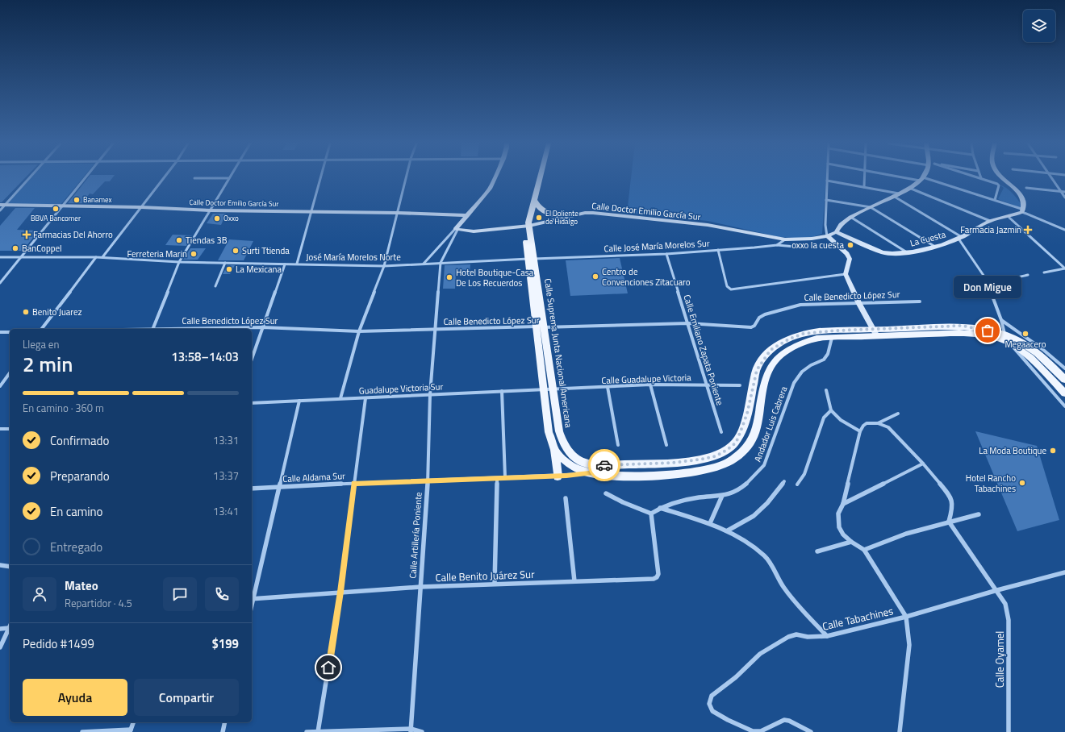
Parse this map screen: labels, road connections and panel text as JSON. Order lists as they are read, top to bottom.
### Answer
{
  "streets": {
    "main road": ["Calle Suprema Junta Nacional Americana"],
    "street": [
      "Calle Doctor Emilio García Sur",
      "La Cuesta",
      "Calle José María Morelos Sur",
      "José María Morelos Norte",
      "Calle Benedicto López Sur",
      "Calle Emiliano Zapata Poniente",
      "Calle Guadalupe Victoria",
      "Guadalupe Victoria Sur",
      "Andador Luis Cabrera",
      "Calle Aldama Sur",
      "Calle Artillería Poniente",
      "Calle Benito Juárez Sur",
      "Calle Tabachines",
      "Calle Oyamel"
    ]
  },
  "crossings": [
    ["Calle Doctor Emilio García Sur", "La Cuesta"],
    ["Calle Doctor Emilio García Sur", "Calle Suprema Junta Nacional Americana"],
    ["Calle José María Morelos Sur", "José María Morelos Norte"],
    ["Calle José María Morelos Sur", "Calle Emiliano Zapata Poniente"],
    ["Calle José María Morelos Sur", "Calle Suprema Junta Nacional Americana"],
    ["José María Morelos Norte", "Calle Suprema Junta Nacional Americana"],
    ["José María Morelos Norte", "Calle Artillería Poniente"],
    ["Calle Benedicto López Sur", "Calle Emiliano Zapata Poniente"],
    ["Calle Benedicto López Sur", "Calle Suprema Junta Nacional Americana"],
    ["Calle Benedicto López Sur", "Calle Artillería Poniente"],
    ["Calle Emiliano Zapata Poniente", "Calle Guadalupe Victoria"],
    ["Calle Suprema Junta Nacional Americana", "Calle Guadalupe Victoria"],
    ["Calle Suprema Junta Nacional Americana", "Guadalupe Victoria Sur"],
    ["Calle Suprema Junta Nacional Americana", "Andador Luis Cabrera"],
    ["Calle Suprema Junta Nacional Americana", "Calle Aldama Sur"],
    ["Calle Guadalupe Victoria", "Guadalupe Victoria Sur"],
    ["Guadalupe Victoria Sur", "Calle Artillería Poniente"],
    ["Andador Luis Cabrera", "Calle Benito Juárez Sur"],
    ["Calle Aldama Sur", "Calle Artillería Poniente"],
    ["Calle Artillería Poniente", "Calle Benito Juárez Sur"],
    ["Calle Tabachines", "Calle Oyamel"]
  ],
  "places": {
    "other": [
      "Banamex",
      "BBVA Bancomer",
      "El Doliente de Hidalgo",
      "Oxxo",
      "Tiendas 3B",
      "oxxo la cuesta",
      "BanCoppel",
      "Surti Ttienda",
      "Ferreteria Marin",
      "La Mexicana",
      "Centro de Convenciones Zitacuaro",
      "Hotel Boutique-Casa De Los Recuerdos",
      "Benito Juarez",
      "Don Migue",
      "Megaacero",
      "La Moda Boutique",
      "Hotel Rancho Tabachines"
    ],
    "health": ["Farmacia Jazmin", "Farmacias Del Ahorro"]
  },
  "page": {
    "bubble": "Don Migue",
    "heading": ["2 min", "Llega en", "13:58–14:03"],
    "panel": [
      "Mateo",
      "Repartidor · 4.5",
      "Pedido #1499",
      "$199"
    ],
    "bar": "En camino · 360 m",
    "list": [
      ["Confirmado", "13:31"],
      ["Preparando", "13:37"],
      ["En camino", "13:41"],
      "Entregado"
    ],
    "buttons": ["Ayuda", "Compartir"]
  }
}
